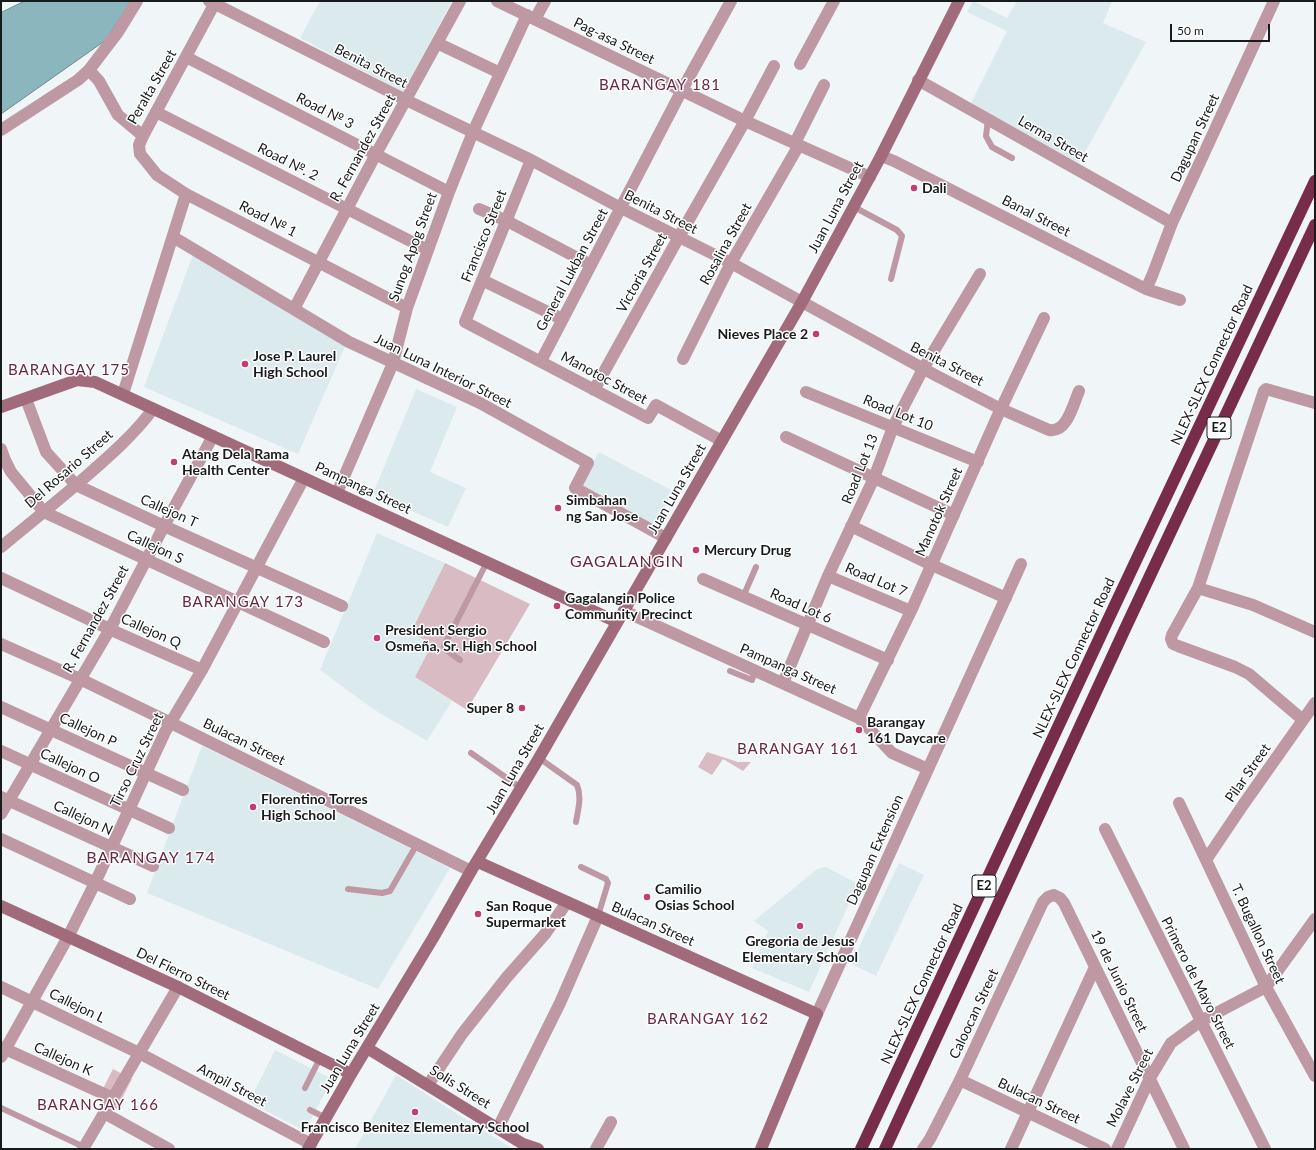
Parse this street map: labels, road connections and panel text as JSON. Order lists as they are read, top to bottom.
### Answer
{
  "streets": {
    "highway": ["NLEX-SLEX Connector Road", "E2"],
    "street": [
      "Pag-asa Street",
      "Benita Street",
      "Peralta Street",
      "Road № 3",
      "Dagupan Street",
      "Lerma Street",
      "R. Fernandez Street",
      "Road №. 2",
      "Juan Luna Street",
      "Banal Street",
      "Road № 1",
      "Francisco Street",
      "Rosalina Street",
      "Sunog Apog Street",
      "General Lukban Street",
      "Victoria Street",
      "Juan Luna Interior Street",
      "Manotoc Street",
      "Road Lot 10",
      "Del Rosario Street",
      "Road Lot 13",
      "Pampanga Street",
      "Callejon T",
      "Manotok Street",
      "Callejon S",
      "Road Lot 7",
      "Road Lot 6",
      "Callejon Q",
      "Callejon P",
      "Bulacan Street",
      "Tirso Cruz Street",
      "Callejon O",
      "Pilar Street",
      "Callejon N",
      "Dagupan Extension",
      "T. Bugallon Street",
      "Del Fierro Street",
      "19 de Junio Street",
      "Primero de Mayo Street",
      "Callejon L",
      "Caloocan Street",
      "Callejon K",
      "Ampil Street",
      "Solis Street",
      "Molave Street"
    ]
  },
  "crossings": [
    ["Pag-asa Street", "Juan Luna Street"],
    ["Pag-asa Street", "Rosalina Street"],
    ["Pag-asa Street", "Sunog Apog Street"],
    ["Pag-asa Street", "General Lukban Street"],
    ["Pag-asa Street", "Victoria Street"],
    ["Benita Street", "Peralta Street"],
    ["Benita Street", "R. Fernandez Street"],
    ["Benita Street", "Juan Luna Street"],
    ["Benita Street", "Francisco Street"],
    ["Benita Street", "Rosalina Street"],
    ["Benita Street", "Sunog Apog Street"],
    ["Benita Street", "General Lukban Street"],
    ["Benita Street", "Victoria Street"],
    ["Benita Street", "Road Lot 13"],
    ["Benita Street", "Manotok Street"],
    ["Peralta Street", "Road № 3"],
    ["Peralta Street", "Road №. 2"],
    ["Peralta Street", "Road № 1"],
    ["Road № 3", "R. Fernandez Street"],
    ["Road № 3", "Sunog Apog Street"],
    ["Dagupan Street", "Lerma Street"],
    ["Dagupan Street", "Banal Street"],
    ["Lerma Street", "Juan Luna Street"],
    ["R. Fernandez Street", "Road №. 2"],
    ["R. Fernandez Street", "Road № 1"],
    ["R. Fernandez Street", "Juan Luna Interior Street"],
    ["R. Fernandez Street", "Pampanga Street"],
    ["R. Fernandez Street", "Callejon T"],
    ["R. Fernandez Street", "Callejon S"],
    ["R. Fernandez Street", "Callejon Q"],
    ["R. Fernandez Street", "Callejon P"],
    ["R. Fernandez Street", "Bulacan Street"],
    ["R. Fernandez Street", "Callejon O"],
    ["R. Fernandez Street", "Callejon N"],
    ["Road №. 2", "Sunog Apog Street"],
    ["Juan Luna Street", "Banal Street"],
    ["Juan Luna Street", "Juan Luna Interior Street"],
    ["Juan Luna Street", "Manotoc Street"],
    ["Juan Luna Street", "Pampanga Street"],
    ["Juan Luna Street", "Bulacan Street"],
    ["Juan Luna Street", "Del Fierro Street"],
    ["Juan Luna Street", "Ampil Street"],
    ["Juan Luna Street", "Solis Street"],
    ["Road № 1", "Sunog Apog Street"],
    ["Francisco Street", "Manotoc Street"],
    ["Sunog Apog Street", "Juan Luna Interior Street"],
    ["Sunog Apog Street", "Pampanga Street"],
    ["General Lukban Street", "Manotoc Street"],
    ["Victoria Street", "Manotoc Street"],
    ["Road Lot 10", "Road Lot 13"],
    ["Road Lot 10", "Manotok Street"],
    ["Del Rosario Street", "Pampanga Street"],
    ["Del Rosario Street", "Callejon T"],
    ["Del Rosario Street", "Callejon S"],
    ["Road Lot 13", "Pampanga Street"],
    ["Road Lot 13", "Road Lot 7"],
    ["Road Lot 13", "Road Lot 6"],
    ["Pampanga Street", "Callejon T"],
    ["Pampanga Street", "Manotok Street"],
    ["Pampanga Street", "Tirso Cruz Street"],
    ["Pampanga Street", "Dagupan Extension"],
    ["Callejon T", "Tirso Cruz Street"],
    ["Manotok Street", "Road Lot 7"],
    ["Manotok Street", "Road Lot 6"],
    ["Callejon S", "Tirso Cruz Street"],
    ["Callejon Q", "Tirso Cruz Street"],
    ["Callejon P", "Tirso Cruz Street"],
    ["Bulacan Street", "Tirso Cruz Street"],
    ["Bulacan Street", "Dagupan Extension"],
    ["Bulacan Street", "Caloocan Street"],
    ["Tirso Cruz Street", "Callejon O"],
    ["Tirso Cruz Street", "Callejon N"],
    ["Tirso Cruz Street", "Del Fierro Street"],
    ["Tirso Cruz Street", "Callejon L"],
    ["Tirso Cruz Street", "Callejon K"],
    ["Pilar Street", "T. Bugallon Street"],
    ["T. Bugallon Street", "Molave Street"],
    ["19 de Junio Street", "Caloocan Street"],
    ["19 de Junio Street", "Molave Street"],
    ["Primero de Mayo Street", "Molave Street"],
    ["Callejon L", "Ampil Street"]
  ],
  "districts": [
    "BARANGAY 181",
    "BARANGAY 175",
    "GAGALANGIN",
    "BARANGAY 173",
    "BARANGAY 161",
    "BARANGAY 174",
    "BARANGAY 162",
    "BARANGAY 166"
  ],
  "places": [
    "Dali",
    "Nieves Place 2",
    "Jose P. Laurel High School",
    "Atang Dela Rama Health Center",
    "Simbahan ng San Jose",
    "Mercury Drug",
    "Gagalangin Police Community Precinct",
    "President Sergio Osmeña, Sr. High School",
    "Super 8",
    "Barangay 161 Daycare",
    "Florentino Torres High School",
    "Camilio Osias School",
    "San Roque Supermarket",
    "Gregoria de Jesus Elementary School",
    "Francisco Benitez Elementary School"
  ],
  "scale_bar": "50 m"
}
